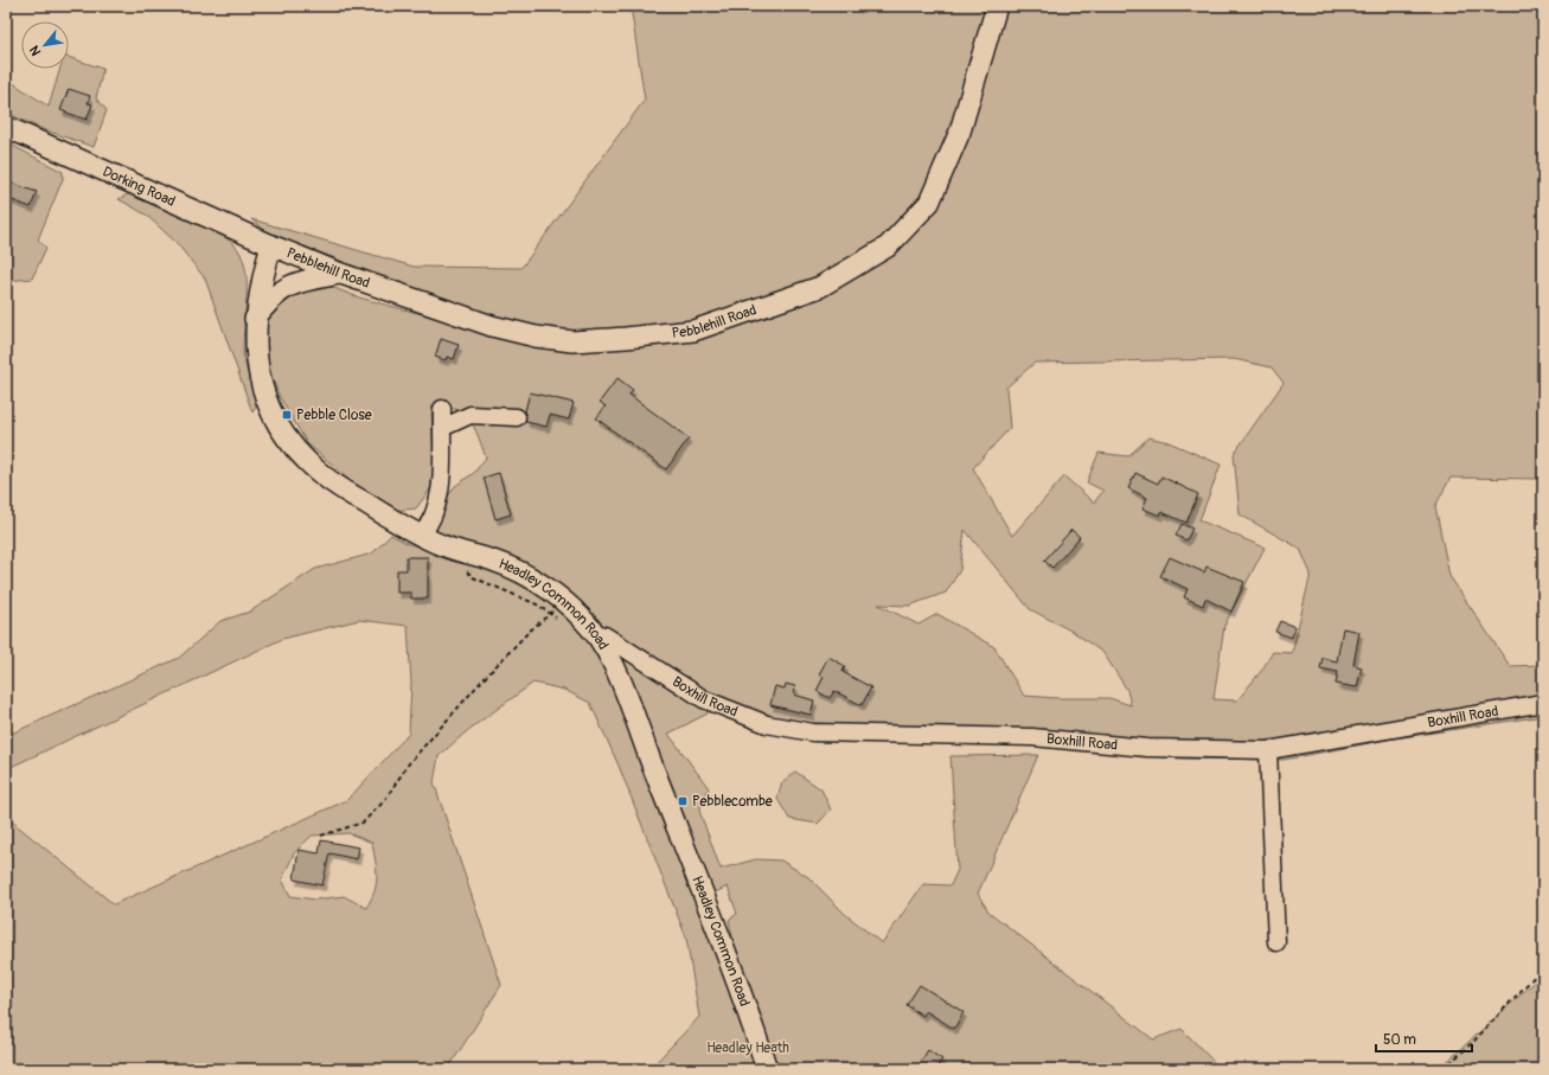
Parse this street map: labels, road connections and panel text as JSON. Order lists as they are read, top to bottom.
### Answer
{
  "streets": {
    "main road": ["Dorking Road", "Pebblehill Road", "Headley Common Road"],
    "street": ["Boxhill Road"]
  },
  "crossings": [
    ["Dorking Road", "Pebblehill Road"],
    ["Dorking Road", "Headley Common Road"],
    ["Pebblehill Road", "Headley Common Road"],
    ["Headley Common Road", "Boxhill Road"]
  ],
  "parks": ["Headley Heath"],
  "places": {
    "transit": ["Pebble Close", "Pebblecombe"]
  },
  "scale_bar": "50 m",
  "north": "bottom left"
}
